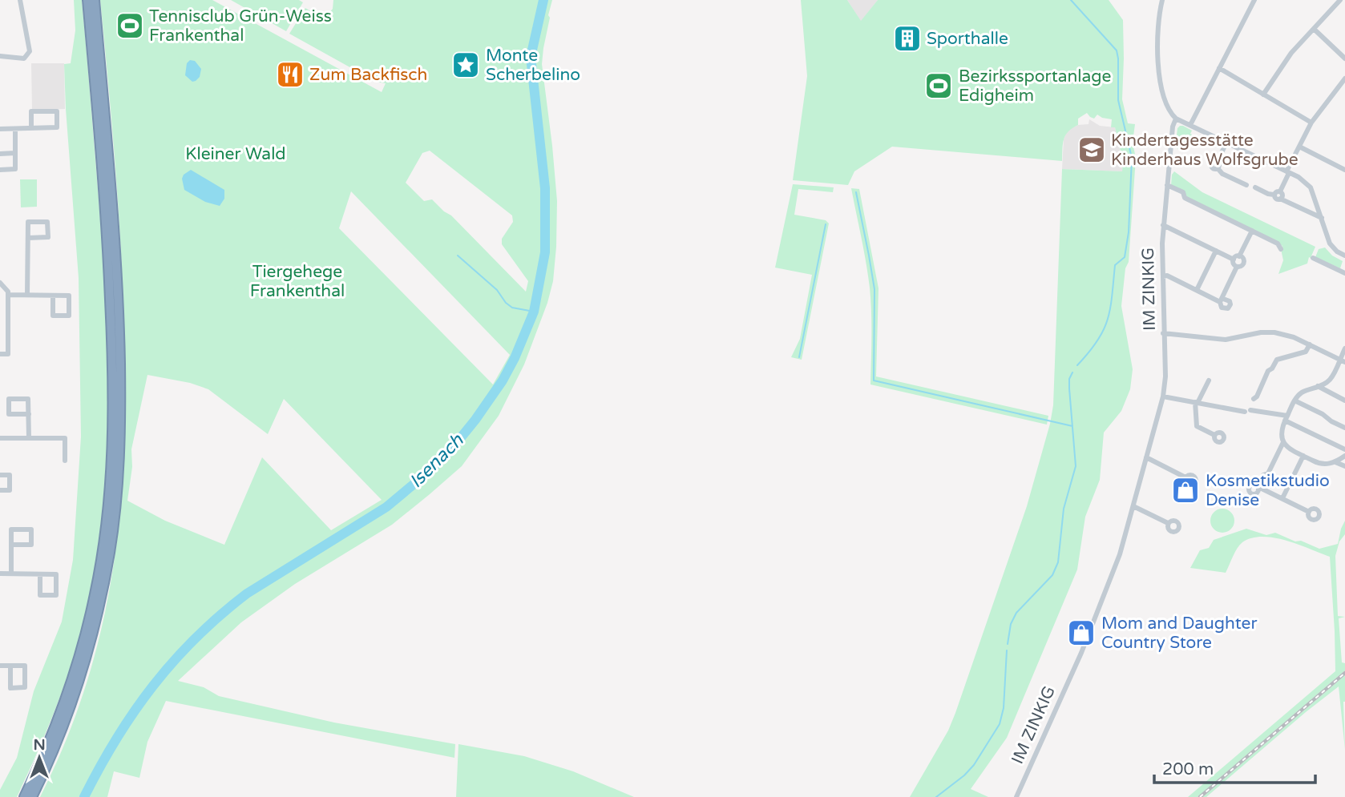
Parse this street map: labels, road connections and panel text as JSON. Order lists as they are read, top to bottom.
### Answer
{
  "streets": {
    "street": ["IM ZINKIG"]
  },
  "water": ["Isenach"],
  "parks": ["Kleiner Wald", "Tiergehege Frankenthal"],
  "places": {
    "sports": ["Tennisclub Grün-Weiss Frankenthal", "Bezirkssportanlage Edigheim"],
    "building": ["Sporthalle"],
    "place": ["Monte Scherbelino"],
    "restaurant": ["Zum Backfisch"],
    "school or university": ["Kindertagesstätte Kinderhaus Wolfsgrube"],
    "shop": ["Kosmetikstudio Denise", "Mom and Daughter Country Store"]
  },
  "scale_bar": "200 m",
  "north": "top"
}
